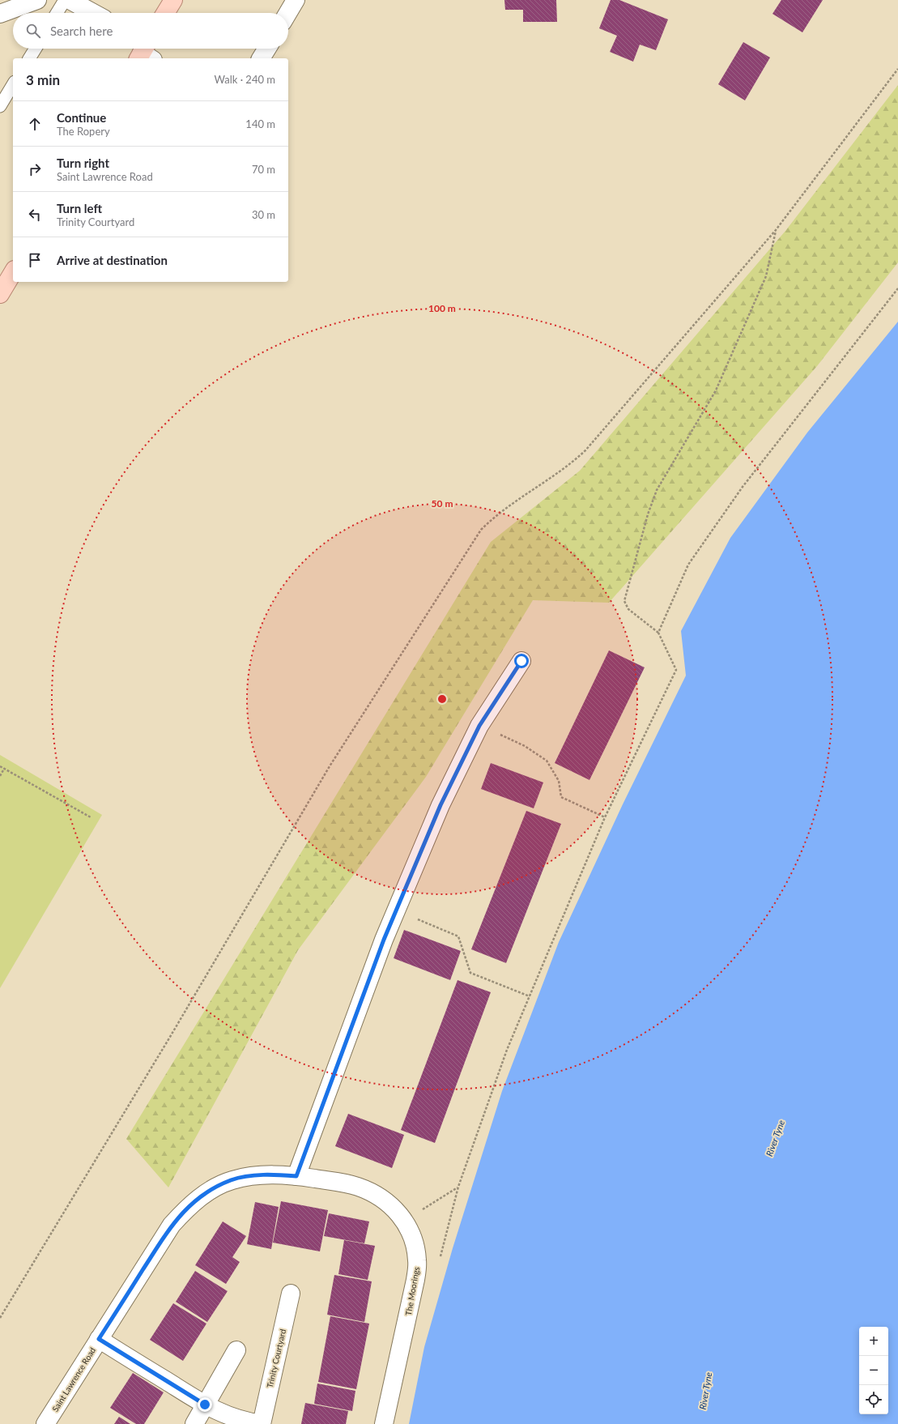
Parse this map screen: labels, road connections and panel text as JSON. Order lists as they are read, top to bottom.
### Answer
{
  "streets": {
    "street": ["The Moorings", "Trinity Courtyard", "Saint Lawrence Road"]
  },
  "crossings": [
    ["The Moorings", "Saint Lawrence Road"],
    ["Trinity Courtyard", "Saint Lawrence Road"]
  ],
  "water": ["River Tyne"],
  "page": {
    "search": "Search here",
    "heading": ["3 min", "Walk · 240 m"],
    "list": [
      ["Continue", "The Ropery", "140 m"],
      ["Turn right", "Saint Lawrence Road", "70 m"],
      ["Turn left", "Trinity Courtyard", "30 m"],
      "Arrive at destination"
    ],
    "map_buttons": ["+", "−"]
  },
  "rings": ["100 m", "50 m"]
}
